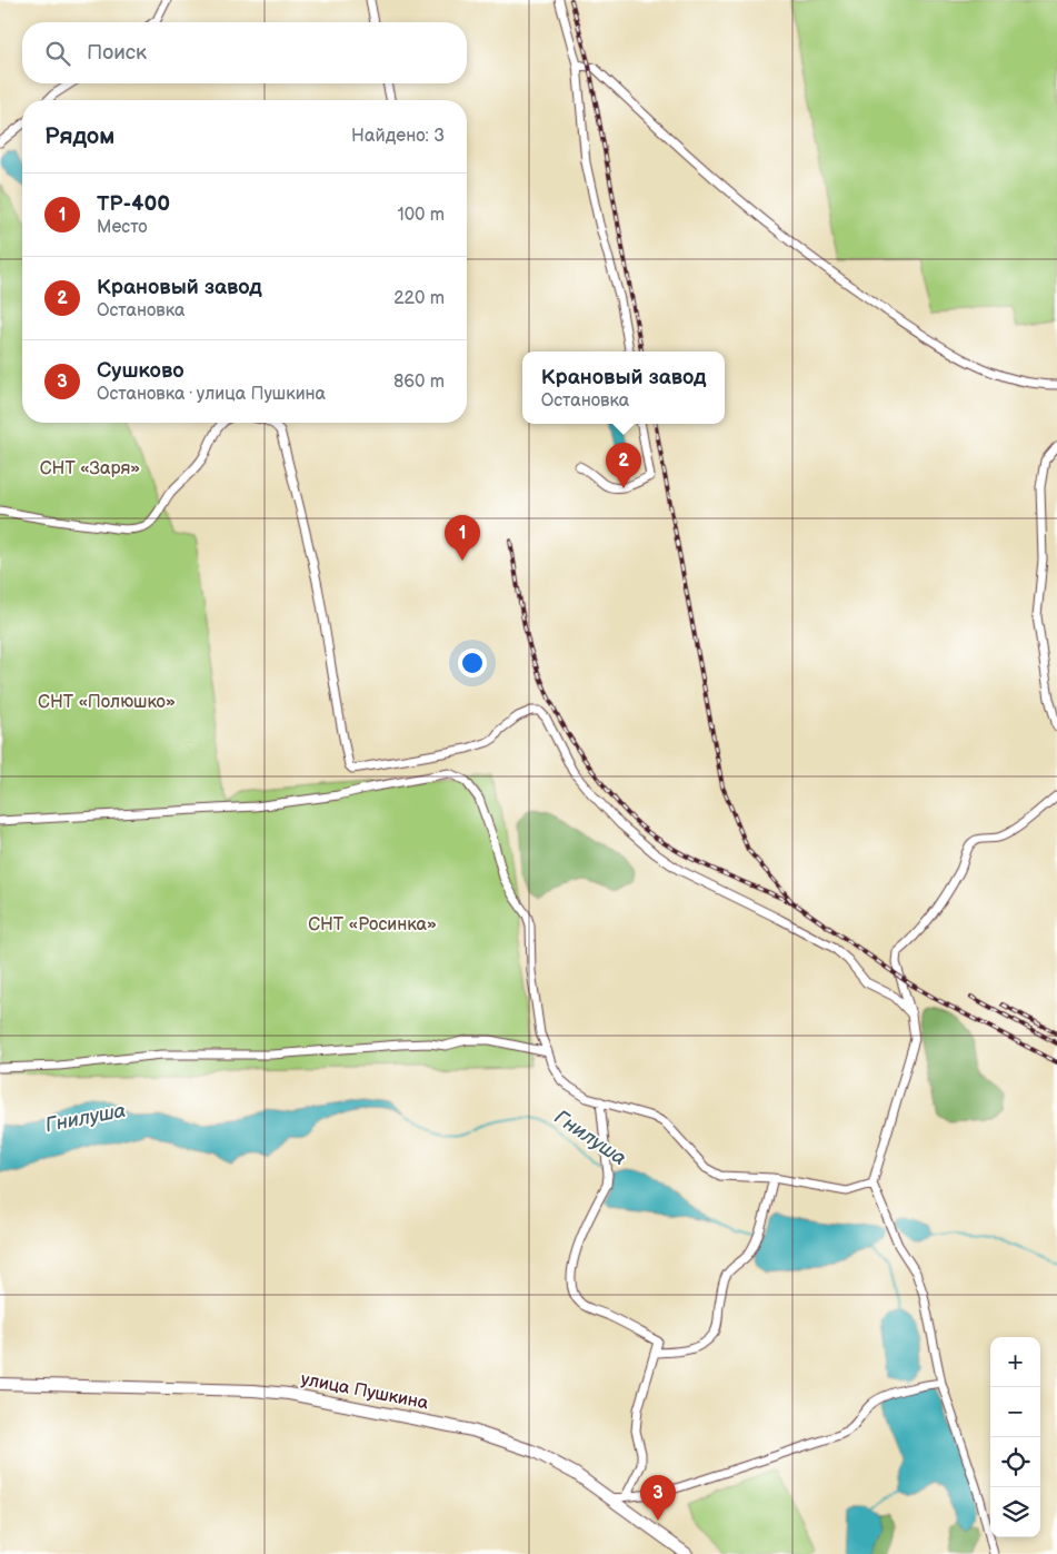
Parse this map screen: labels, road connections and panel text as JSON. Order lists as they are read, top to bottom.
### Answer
{
  "streets": {
    "main road": ["улица Пушкина"]
  },
  "water": ["Гнилуша"],
  "parks": ["СНТ «Заря»", "СНТ «Полюшко»", "СНТ «Росинка»"],
  "page": {
    "search": "Поиск",
    "heading": ["Рядом", "Найдено: 3"],
    "list": [
      {
        "mark": "1",
        "name": "ТР-400",
        "note": "Место",
        "value": "100 m"
      },
      {
        "mark": "2",
        "name": "Крановый завод",
        "note": "Остановка",
        "value": "220 m"
      },
      {
        "mark": "3",
        "name": "Сушково",
        "note": "Остановка · улица Пушкина",
        "value": "860 m"
      }
    ],
    "popup": ["Крановый завод", "Остановка"],
    "pins": ["2", "1", "3"],
    "map_buttons": ["+", "−"]
  }
}
